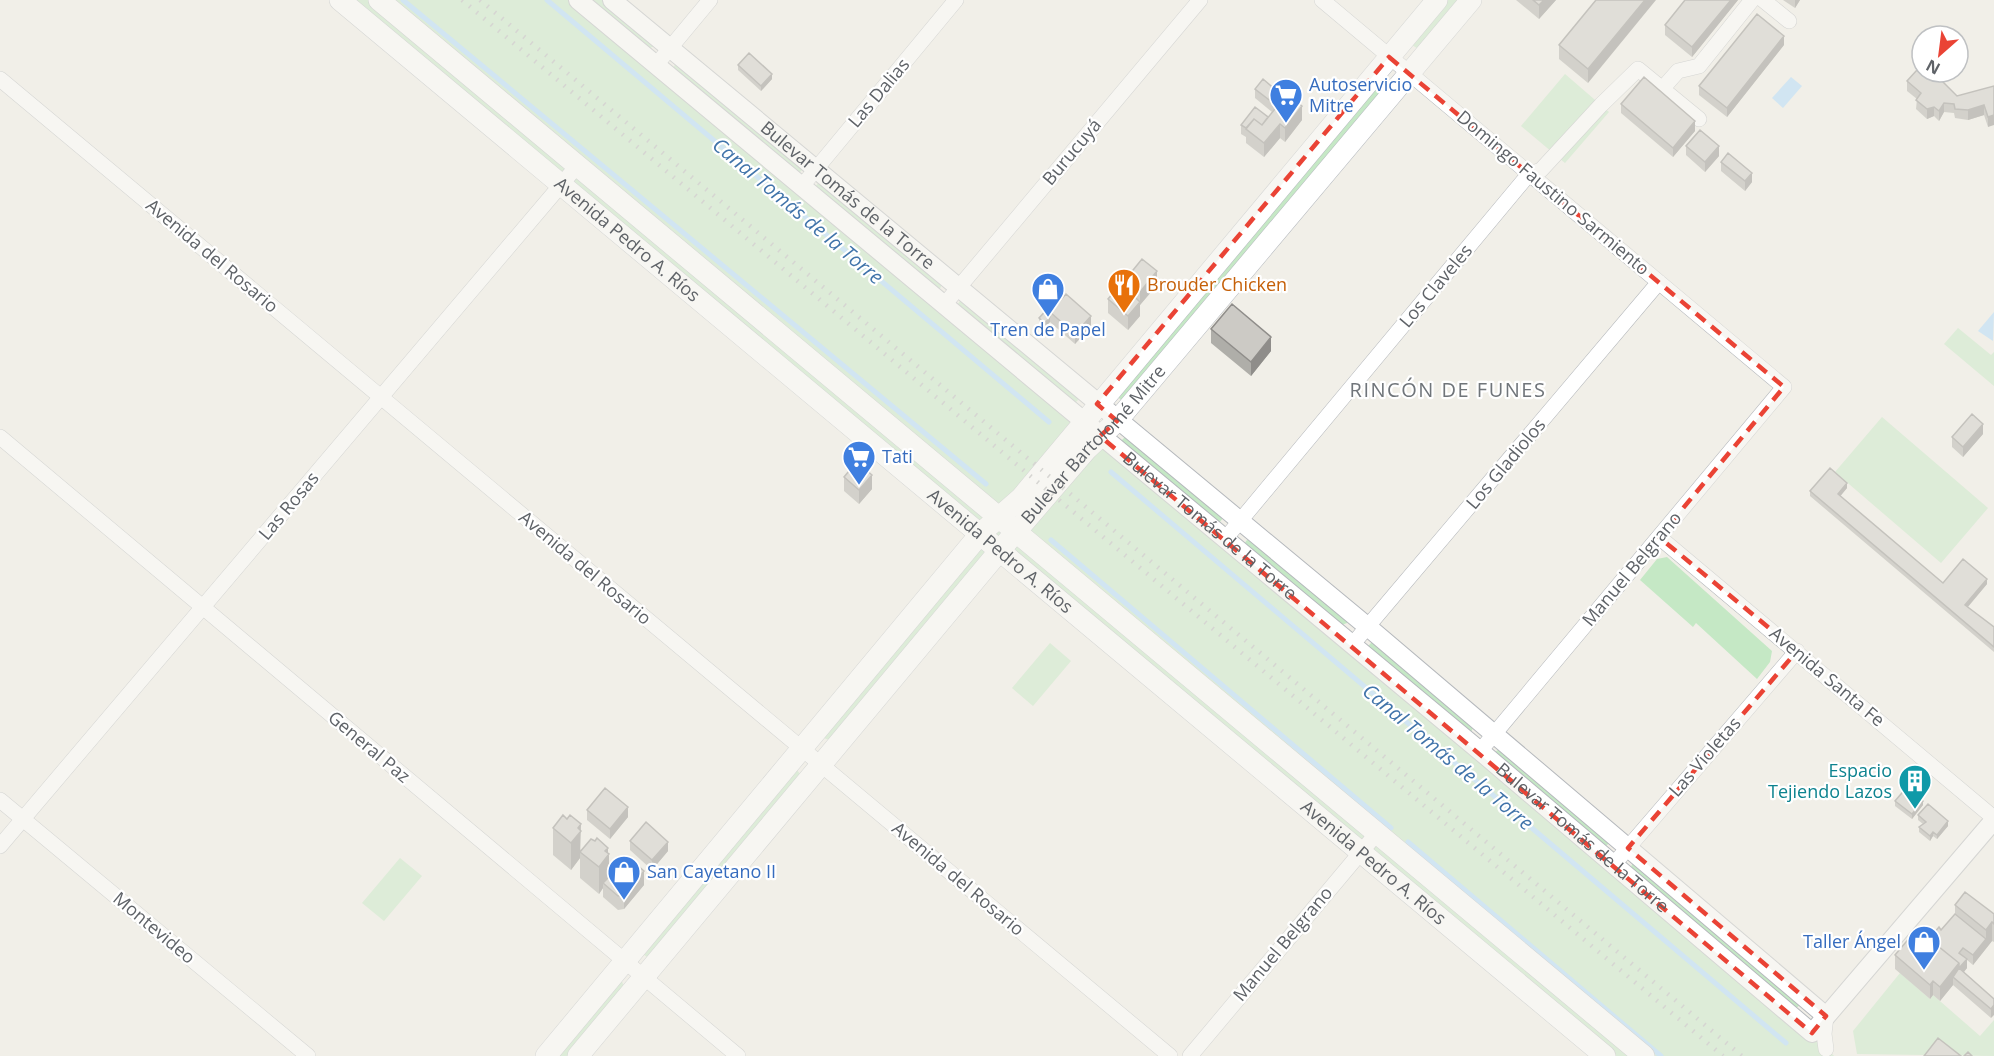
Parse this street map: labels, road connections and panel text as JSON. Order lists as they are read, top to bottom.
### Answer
{
  "streets": {
    "main road": ["Avenida Pedro A. Ríos", "Bulevar Bartolomé Mitre"],
    "street": [
      "Las Dalias",
      "Burucuyá",
      "Domingo Faustino Sarmiento",
      "Bulevar Tomás de la Torre",
      "Avenida del Rosario",
      "Los Claveles",
      "Los Gladiolos",
      "Las Rosas",
      "Manuel Belgrano",
      "Avenida Santa Fe",
      "General Paz",
      "Las Violetas",
      "Montevideo"
    ]
  },
  "crossings": [
    ["Las Dalias", "Bulevar Tomás de la Torre"],
    ["Burucuyá", "Bulevar Tomás de la Torre"],
    ["Domingo Faustino Sarmiento", "Los Claveles"],
    ["Domingo Faustino Sarmiento", "Bulevar Bartolomé Mitre"],
    ["Domingo Faustino Sarmiento", "Los Gladiolos"],
    ["Domingo Faustino Sarmiento", "Manuel Belgrano"],
    ["Bulevar Tomás de la Torre", "Los Claveles"],
    ["Bulevar Tomás de la Torre", "Bulevar Bartolomé Mitre"],
    ["Bulevar Tomás de la Torre", "Los Gladiolos"],
    ["Bulevar Tomás de la Torre", "Manuel Belgrano"],
    ["Bulevar Tomás de la Torre", "Las Violetas"],
    ["Avenida Pedro A. Ríos", "Bulevar Bartolomé Mitre"],
    ["Avenida Pedro A. Ríos", "Las Rosas"],
    ["Avenida Pedro A. Ríos", "Manuel Belgrano"],
    ["Avenida del Rosario", "Bulevar Bartolomé Mitre"],
    ["Avenida del Rosario", "Las Rosas"],
    ["Bulevar Bartolomé Mitre", "General Paz"],
    ["Las Rosas", "General Paz"],
    ["Las Rosas", "Montevideo"],
    ["Manuel Belgrano", "Avenida Santa Fe"],
    ["Avenida Santa Fe", "Las Violetas"]
  ],
  "districts": ["RINCÓN DE FUNES"],
  "water": ["Canal Tomás de la Torre"],
  "places": {
    "supermarket": ["Autoservicio Mitre", "Tati"],
    "restaurant": ["Brouder Chicken"],
    "shop": ["Tren de Papel", "San Cayetano II", "Taller Ángel"],
    "building": ["Espacio Tejiendo Lazos"]
  },
  "north": "bottom left"
}
